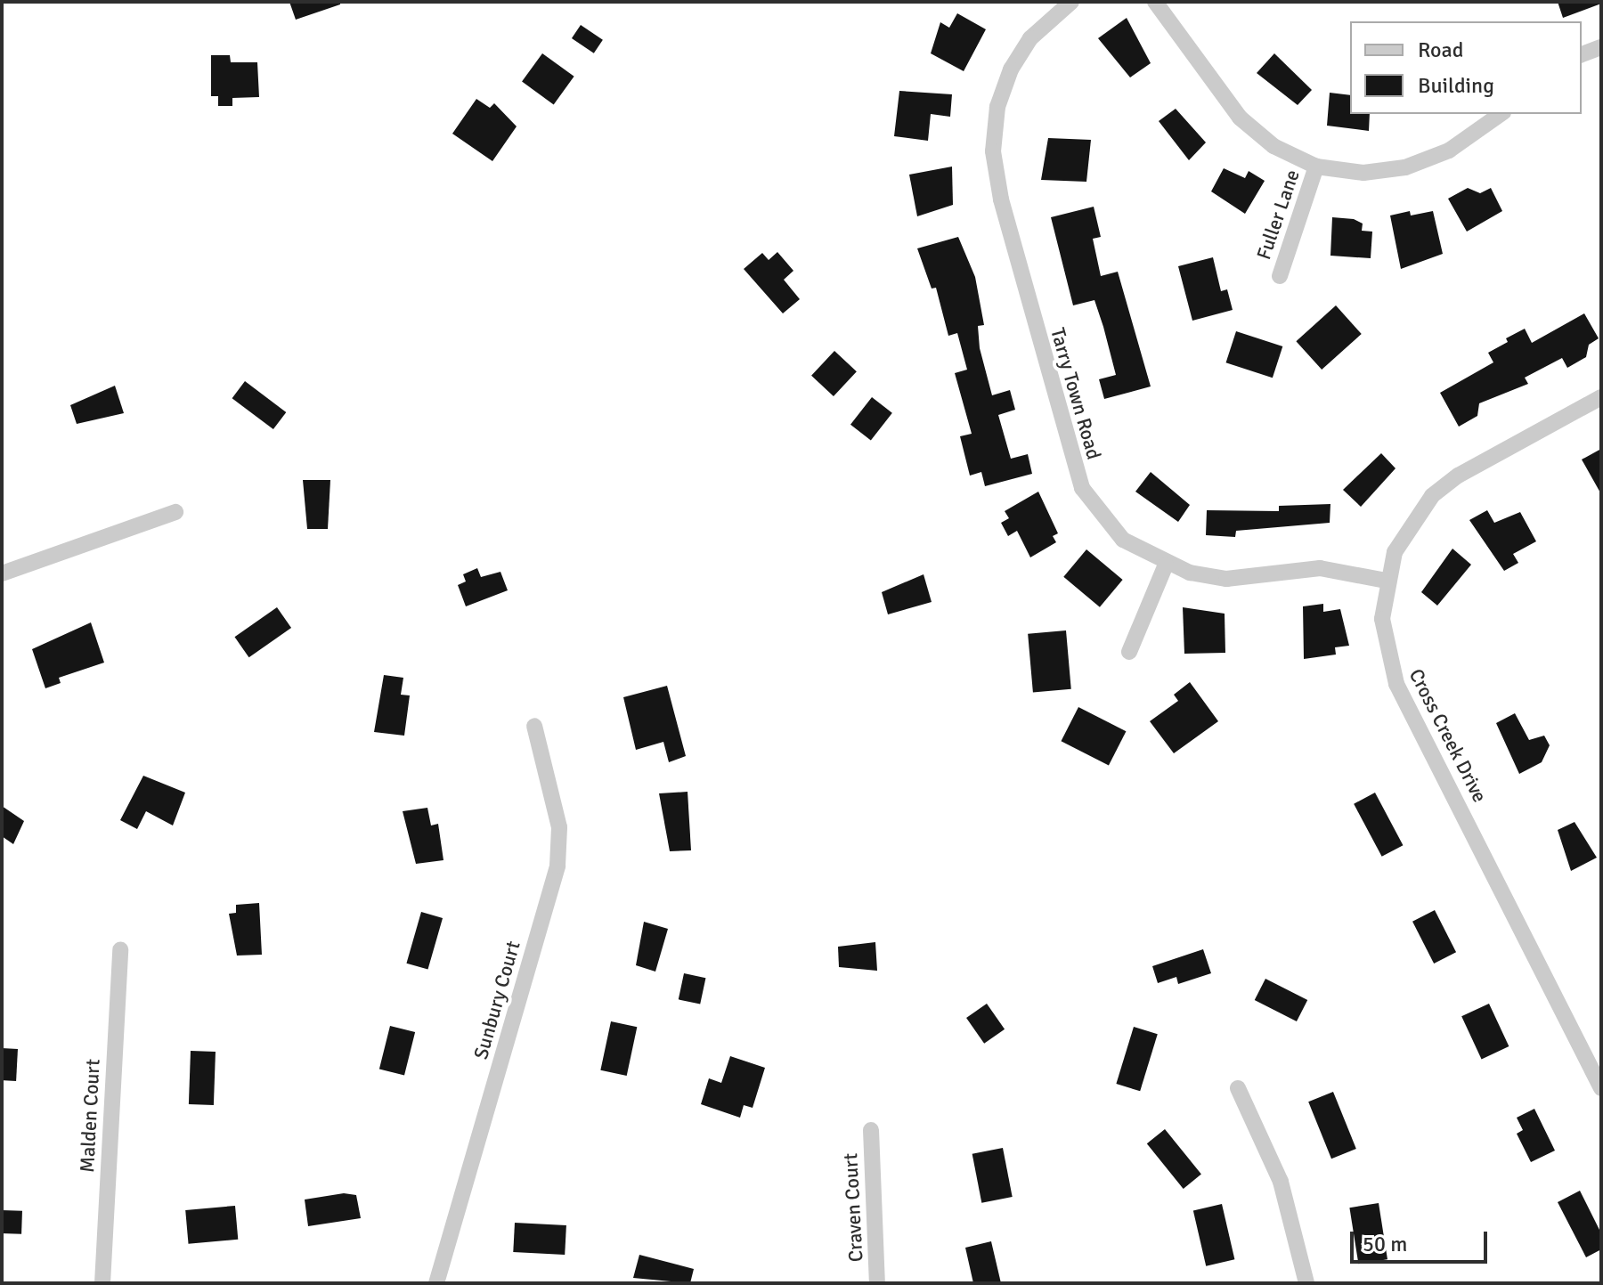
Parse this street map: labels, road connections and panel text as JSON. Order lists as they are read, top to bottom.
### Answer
{
  "streets": {
    "street": [
      "Fuller Lane",
      "Tarry Town Road",
      "Cross Creek Drive",
      "Sunbury Court",
      "Malden Court",
      "Craven Court"
    ]
  },
  "crossings": [
    ["Tarry Town Road", "Cross Creek Drive"]
  ],
  "legend": ["Road", "Building"],
  "scale_bar": "50 m"
}
